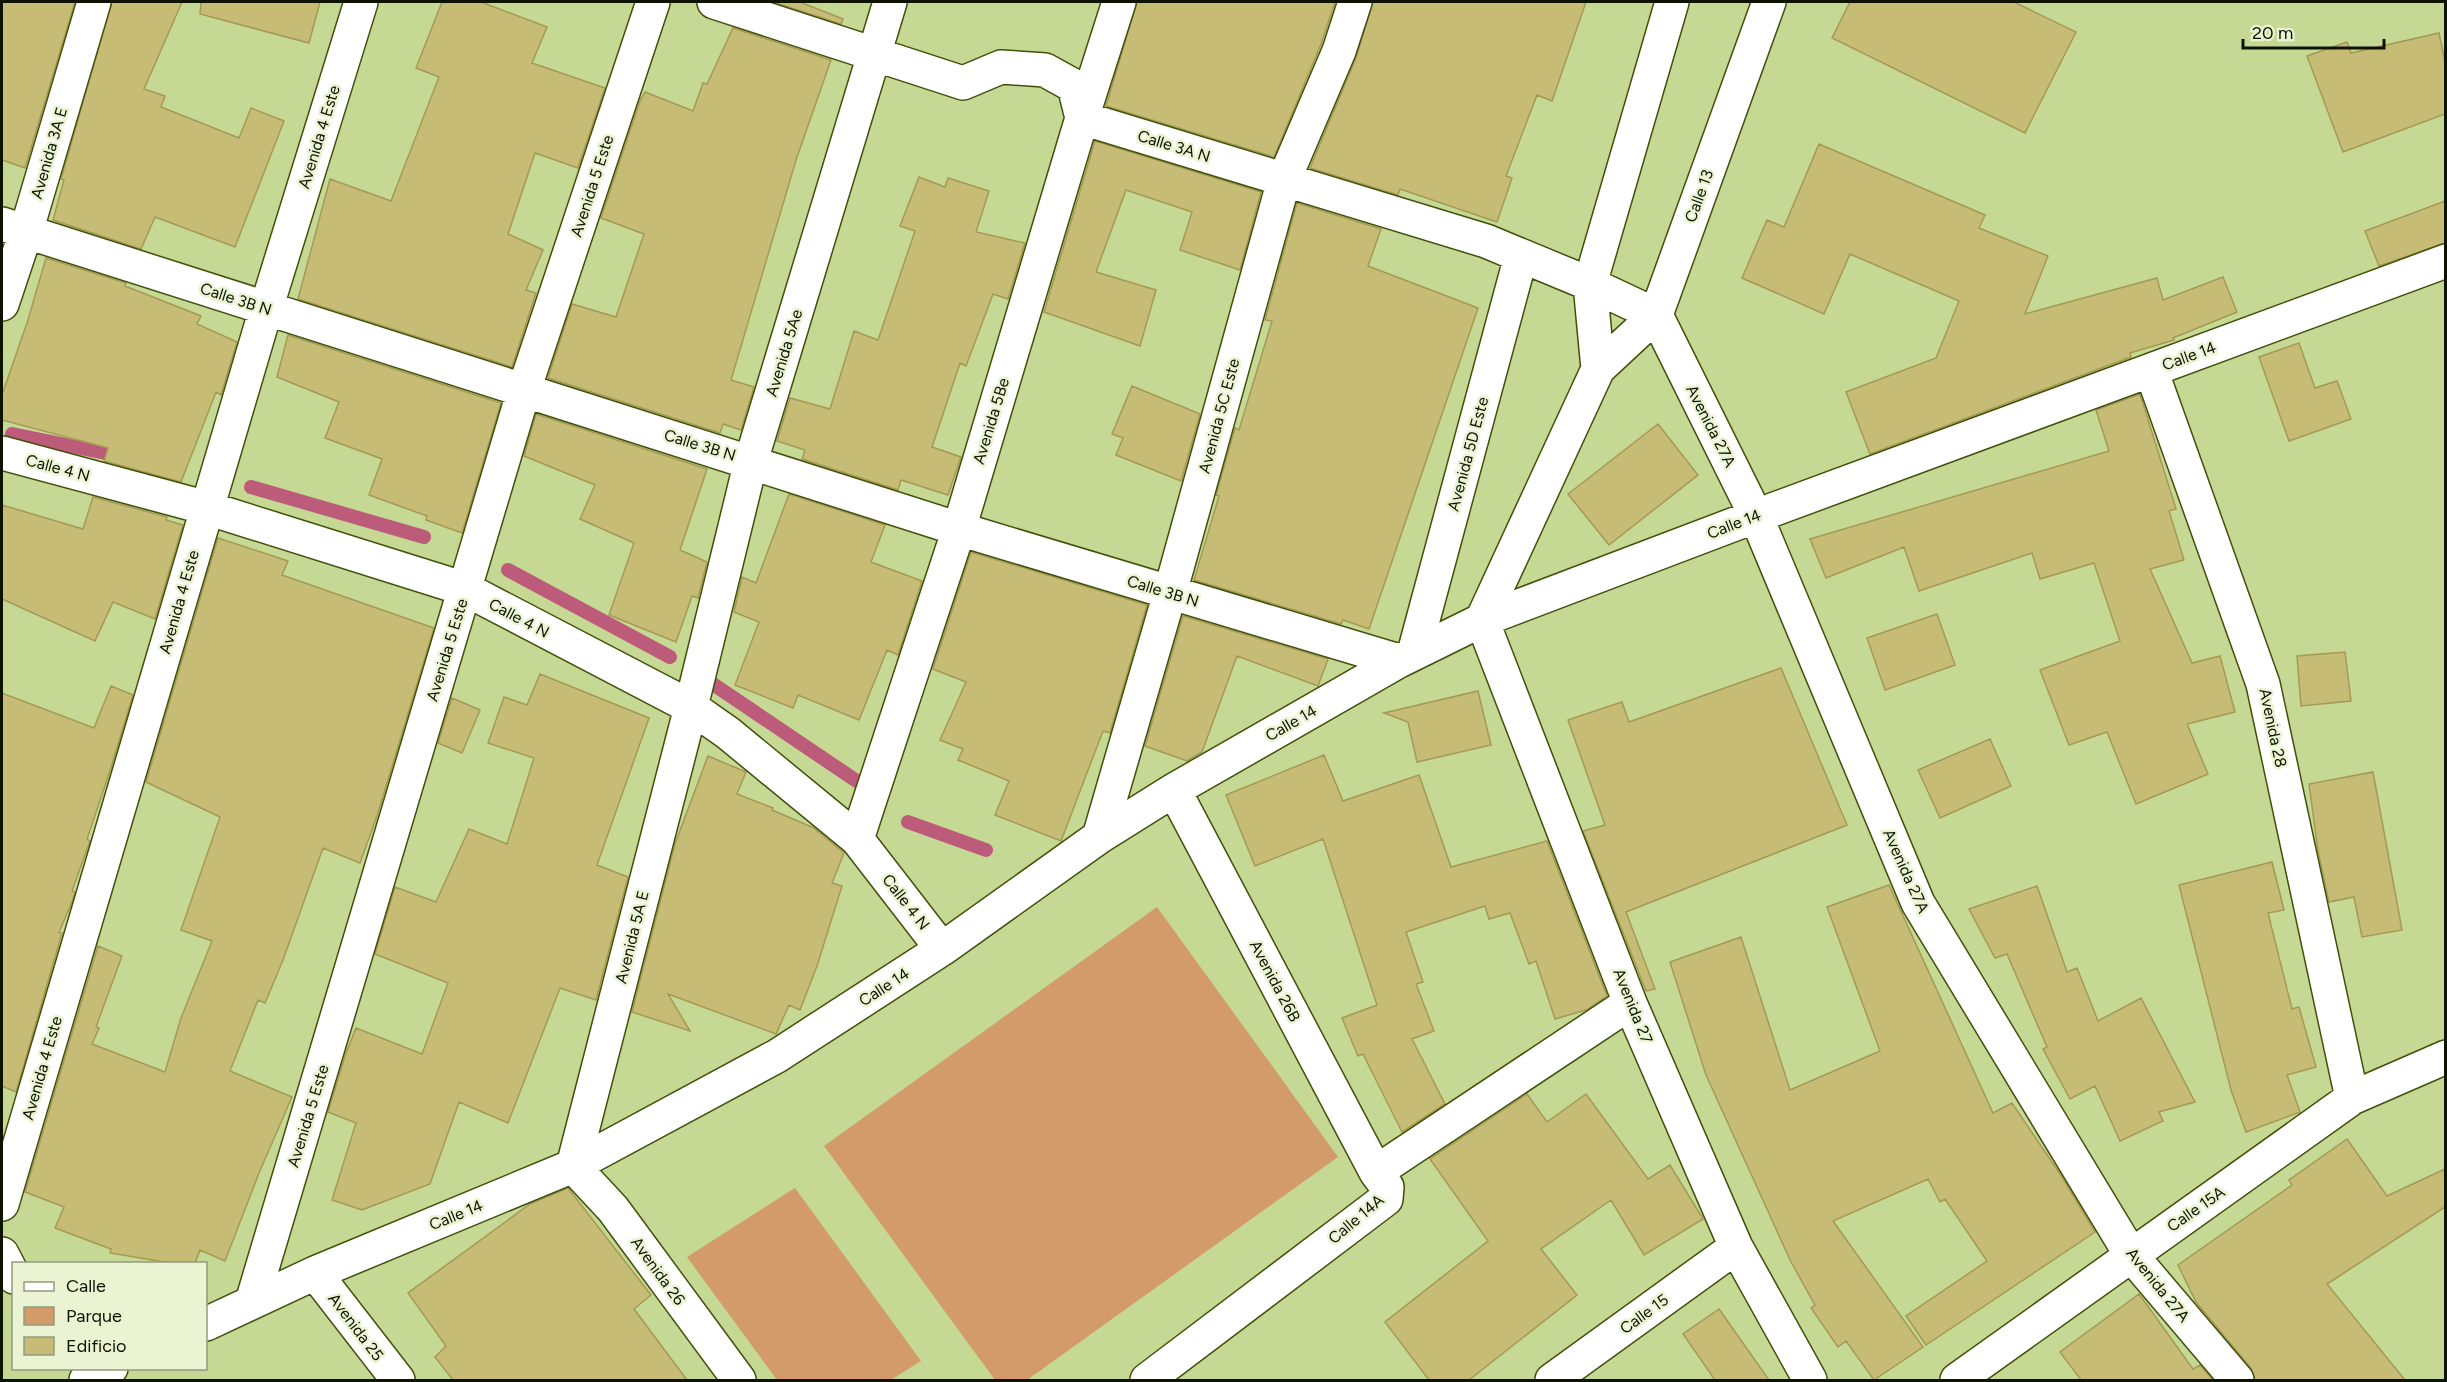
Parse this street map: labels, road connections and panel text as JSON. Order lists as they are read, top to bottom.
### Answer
{
  "streets": {
    "street": [
      "Avenida 4 Este",
      "Calle 3A N",
      "Avenida 3A E",
      "Avenida 5 Este",
      "Calle 13",
      "Calle 3B N",
      "Avenida 5Ae",
      "Calle 14",
      "Avenida 5C Este",
      "Avenida 5Be",
      "Avenida 27A",
      "Avenida 5D Este",
      "Calle 4 N",
      "Avenida 28",
      "Avenida 5A E",
      "Avenida 26B",
      "Avenida 27",
      "Calle 15A",
      "Calle 14A",
      "Avenida 26",
      "Calle 15",
      "Avenida 25"
    ]
  },
  "crossings": [
    ["Avenida 4 Este", "Calle 3B N"],
    ["Avenida 4 Este", "Calle 4 N"],
    ["Calle 3A N", "Calle 13"],
    ["Calle 3A N", "Avenida 5C Este"],
    ["Calle 3A N", "Avenida 5Be"],
    ["Calle 3A N", "Avenida 27A"],
    ["Calle 3A N", "Avenida 5D Este"],
    ["Avenida 3A E", "Calle 3B N"],
    ["Avenida 5 Este", "Calle 3B N"],
    ["Avenida 5 Este", "Calle 14"],
    ["Avenida 5 Este", "Calle 4 N"],
    ["Calle 13", "Calle 14"],
    ["Calle 13", "Avenida 27A"],
    ["Calle 13", "Avenida 27"],
    ["Calle 3B N", "Avenida 5Ae"],
    ["Calle 3B N", "Calle 14"],
    ["Calle 3B N", "Avenida 5C Este"],
    ["Calle 3B N", "Avenida 5Be"],
    ["Calle 3B N", "Avenida 5D Este"],
    ["Avenida 5Ae", "Calle 4 N"],
    ["Avenida 5Ae", "Avenida 5A E"],
    ["Calle 14", "Avenida 5C Este"],
    ["Calle 14", "Avenida 27A"],
    ["Calle 14", "Avenida 5D Este"],
    ["Calle 14", "Calle 4 N"],
    ["Calle 14", "Avenida 28"],
    ["Calle 14", "Avenida 5A E"],
    ["Calle 14", "Avenida 26B"],
    ["Calle 14", "Avenida 27"],
    ["Calle 14", "Avenida 26"],
    ["Calle 14", "Avenida 25"],
    ["Avenida 5Be", "Calle 4 N"],
    ["Avenida 27A", "Calle 15A"],
    ["Calle 4 N", "Avenida 5A E"],
    ["Avenida 28", "Calle 15A"],
    ["Avenida 5A E", "Avenida 26"],
    ["Avenida 26B", "Calle 14A"],
    ["Avenida 27", "Calle 14A"],
    ["Avenida 27", "Calle 15"]
  ],
  "legend": ["Calle", "Parque", "Edificio"],
  "scale_bar": "20 m"
}
